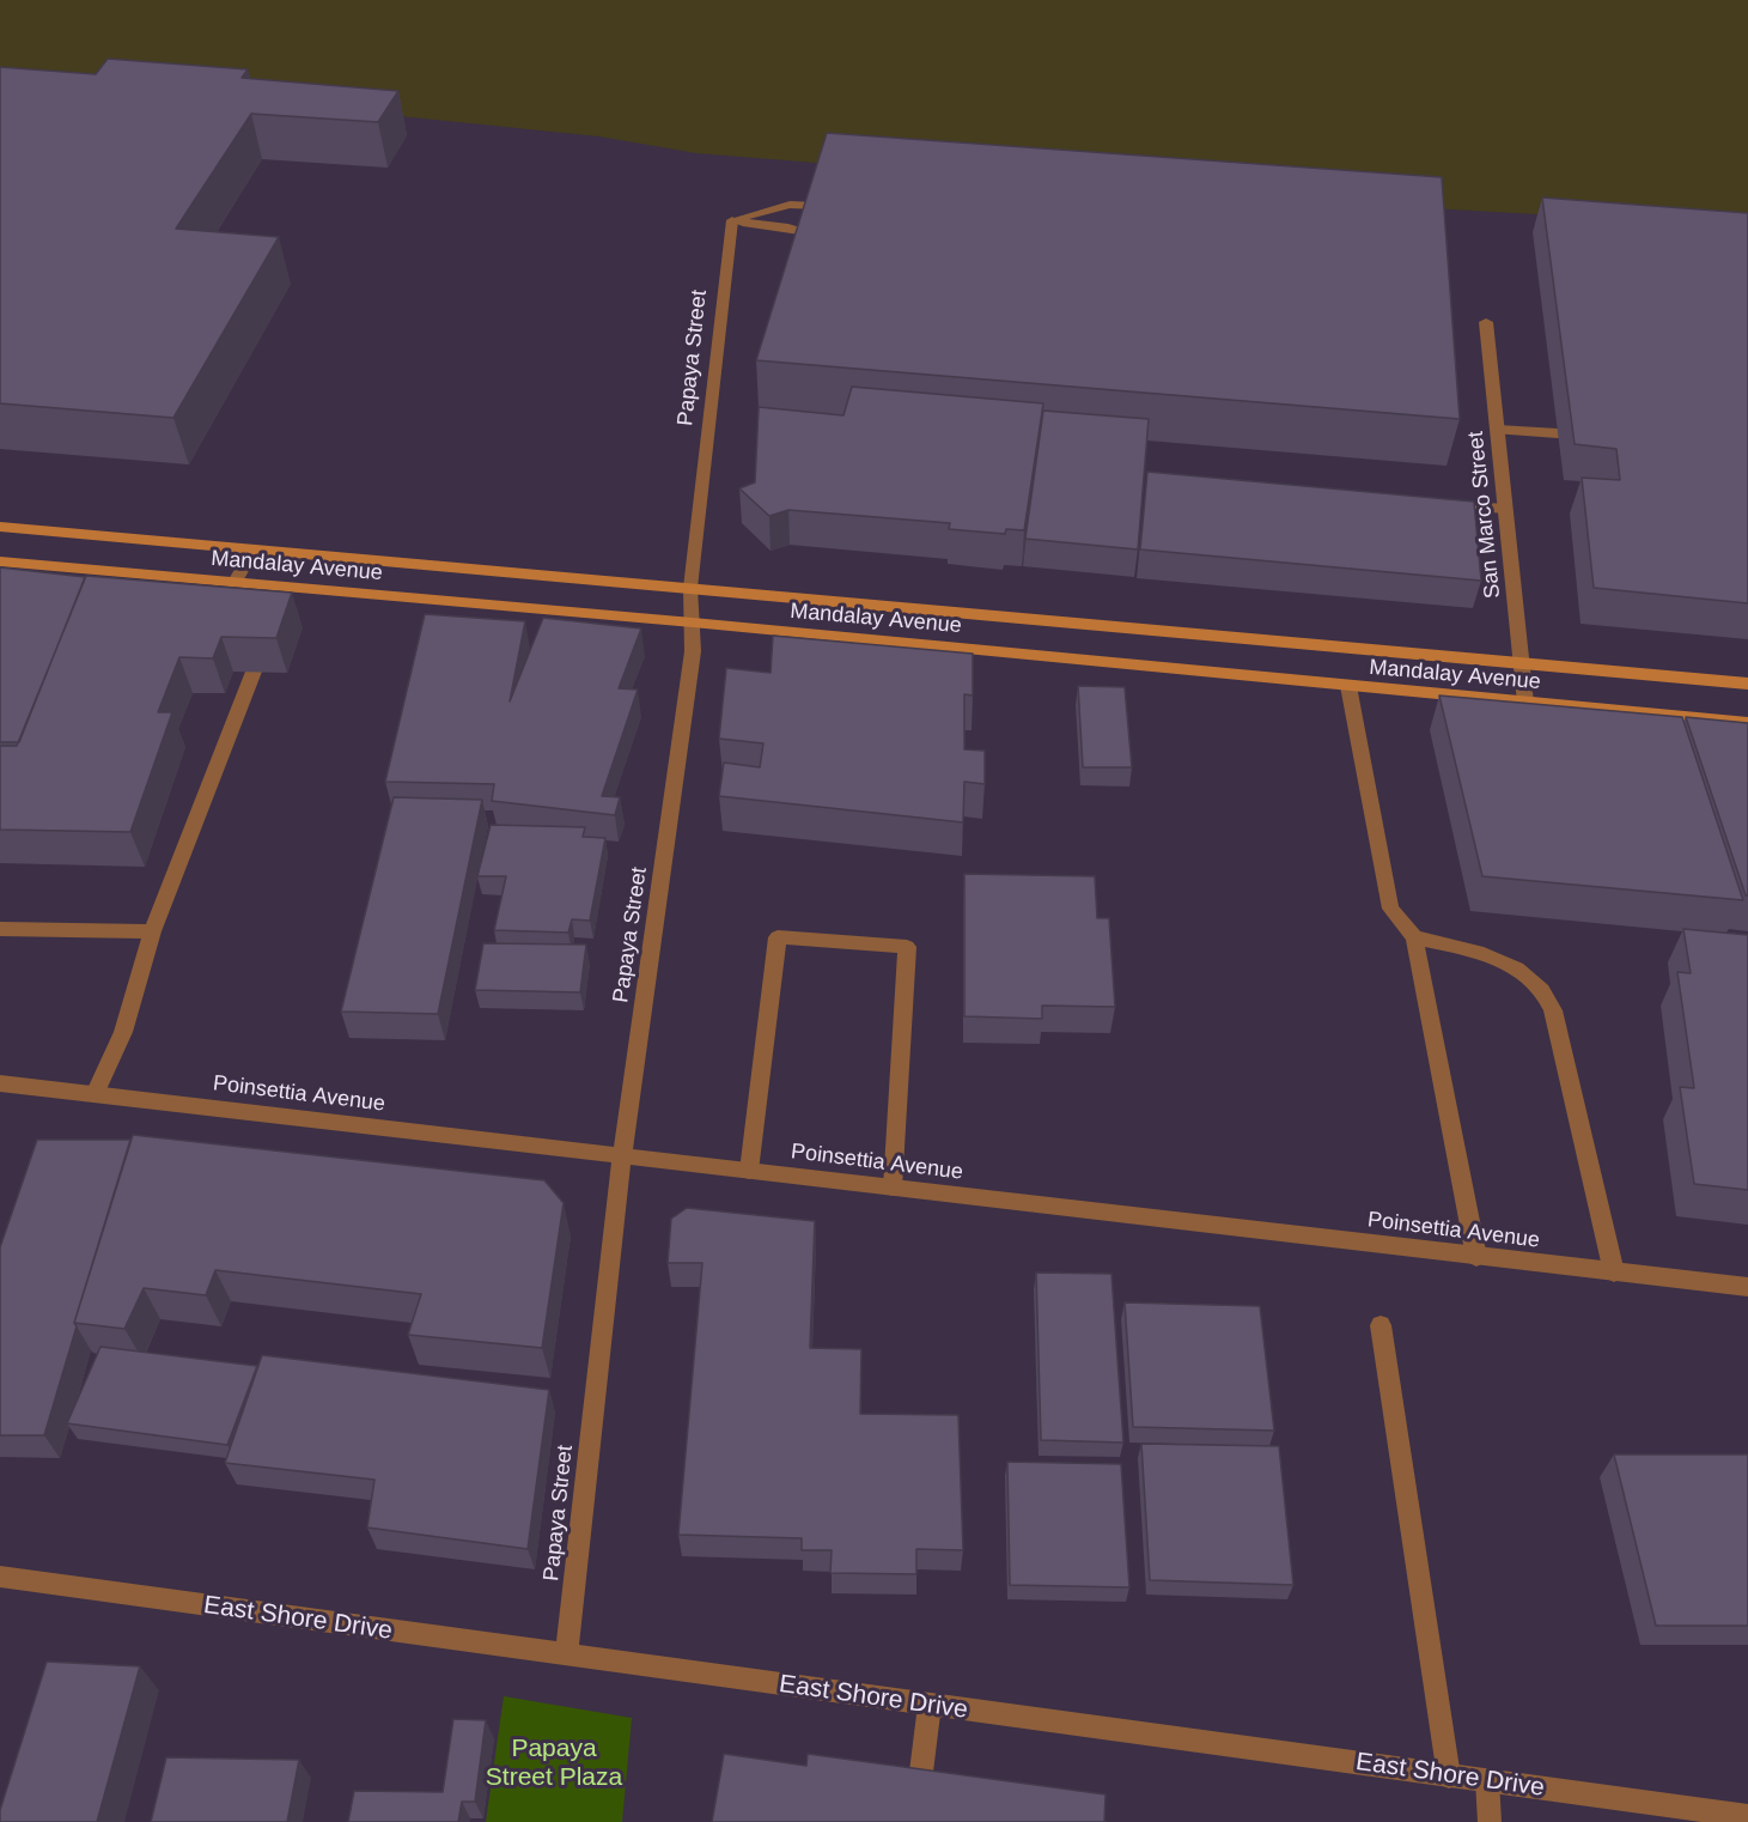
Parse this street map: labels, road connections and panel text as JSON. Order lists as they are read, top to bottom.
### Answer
{
  "streets": {
    "street": [
      "Papaya Street",
      "San Marco Street",
      "Mandalay Avenue",
      "Poinsettia Avenue",
      "East Shore Drive"
    ]
  },
  "crossings": [
    ["Papaya Street", "Mandalay Avenue"],
    ["Papaya Street", "Poinsettia Avenue"],
    ["Papaya Street", "East Shore Drive"],
    ["San Marco Street", "Mandalay Avenue"]
  ],
  "parks": ["Papaya Street Plaza"]
}
